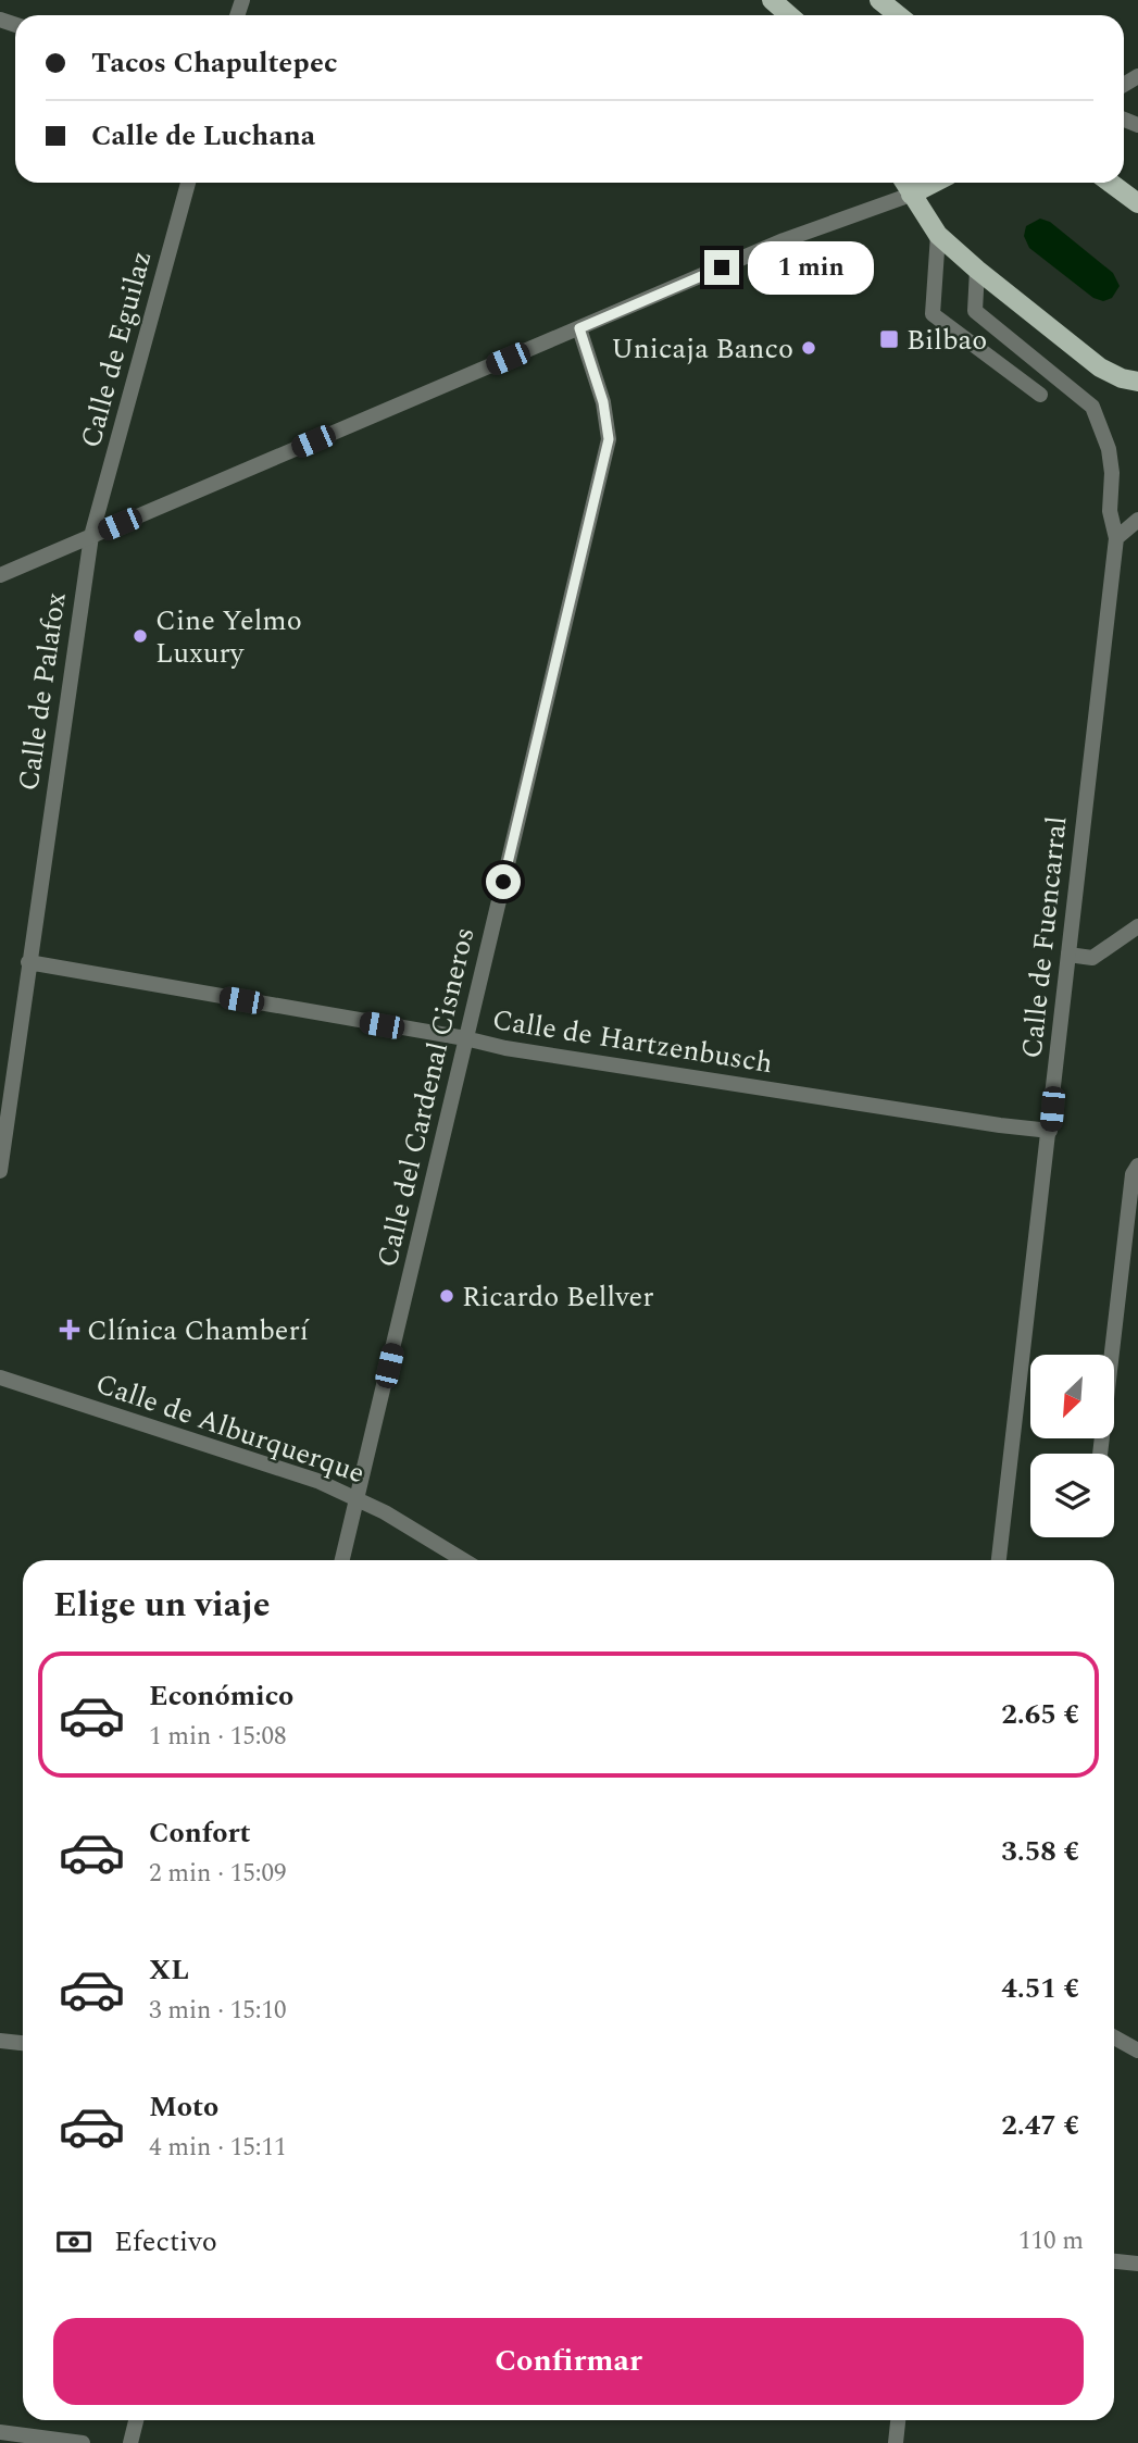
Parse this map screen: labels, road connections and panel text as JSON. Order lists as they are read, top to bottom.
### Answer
{
  "streets": {
    "street": [
      "Calle de Eguilaz",
      "Calle de Palafox",
      "Calle de Fuencarral",
      "Calle de Hartzenbusch",
      "Calle del Cardenal Cisneros",
      "Calle de Alburquerque"
    ]
  },
  "crossings": [
    ["Calle de Eguilaz", "Calle de Palafox"],
    ["Calle de Palafox", "Calle de Hartzenbusch"],
    ["Calle de Fuencarral", "Calle de Hartzenbusch"],
    ["Calle de Hartzenbusch", "Calle del Cardenal Cisneros"],
    ["Calle del Cardenal Cisneros", "Calle de Alburquerque"]
  ],
  "places": {
    "transit": ["Bilbao"],
    "other": ["Unicaja Banco", "Cine Yelmo Luxury", "Ricardo Bellver"],
    "health": ["Clínica Chamberí"]
  },
  "north": "bottom left",
  "page": {
    "banner": ["Tacos Chapultepec", "Calle de Luchana"],
    "bubble": "1 min",
    "heading": "Elige un viaje",
    "list": [
      {
        "name": "Económico",
        "note": "1 min · 15:08",
        "value": "2.65 €"
      },
      {
        "name": "Confort",
        "note": "2 min · 15:09",
        "value": "3.58 €"
      },
      {
        "name": "XL",
        "note": "3 min · 15:10",
        "value": "4.51 €"
      },
      {
        "name": "Moto",
        "note": "4 min · 15:11",
        "value": "2.47 €"
      }
    ],
    "pay": ["Efectivo", "110 m"],
    "buttons": "Confirmar"
  }
}
